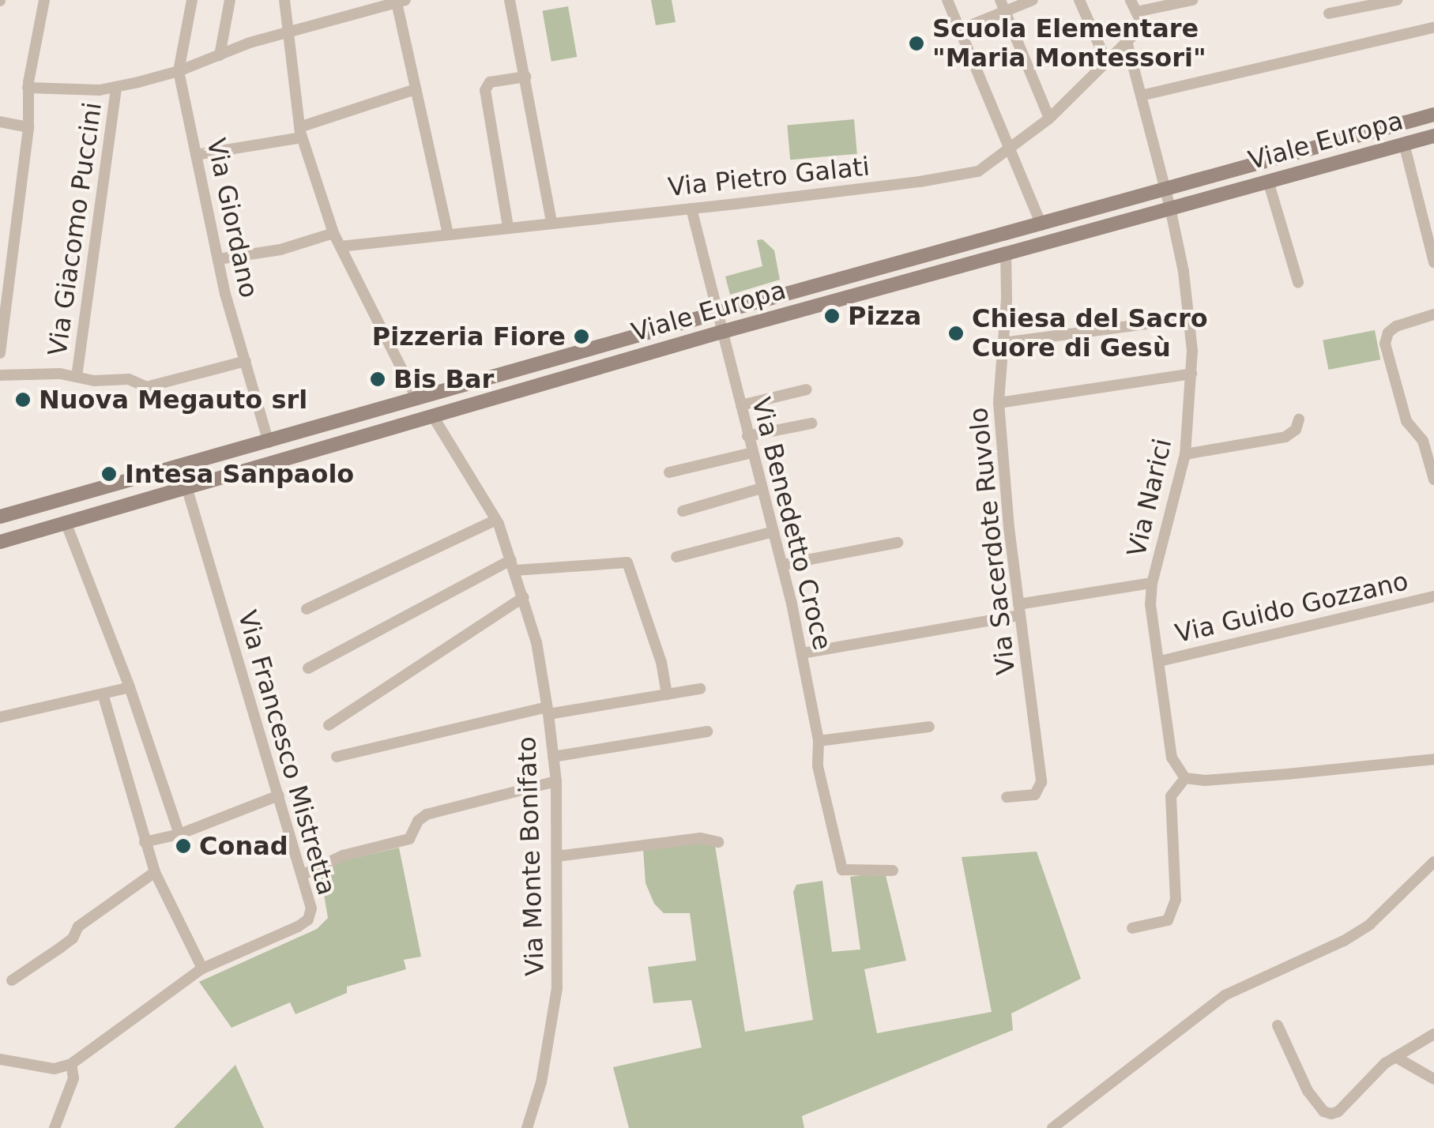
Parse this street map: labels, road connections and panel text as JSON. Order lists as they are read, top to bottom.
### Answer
{
  "streets": {
    "street": [
      "Viale Europa",
      "Via Pietro Galati",
      "Via Giordano",
      "Via Giacomo Puccini",
      "Via Narici",
      "Via Benedetto Croce",
      "Via Sacerdote Ruvolo",
      "Via Guido Gozzano",
      "Via Francesco Mistretta",
      "Via Monte Bonifato"
    ]
  },
  "crossings": [
    ["Viale Europa", "Via Giordano"],
    ["Viale Europa", "Via Narici"],
    ["Viale Europa", "Via Benedetto Croce"],
    ["Viale Europa", "Via Sacerdote Ruvolo"],
    ["Viale Europa", "Via Francesco Mistretta"],
    ["Viale Europa", "Via Monte Bonifato"],
    ["Via Pietro Galati", "Via Narici"],
    ["Via Pietro Galati", "Via Benedetto Croce"],
    ["Via Narici", "Via Guido Gozzano"]
  ],
  "places": [
    "Scuola Elementare \"Maria Montessori\"",
    "Pizza",
    "Chiesa del Sacro Cuore di Gesù",
    "Pizzeria Fiore",
    "Bis Bar",
    "Nuova Megauto srl",
    "Intesa Sanpaolo",
    "Conad"
  ]
}
